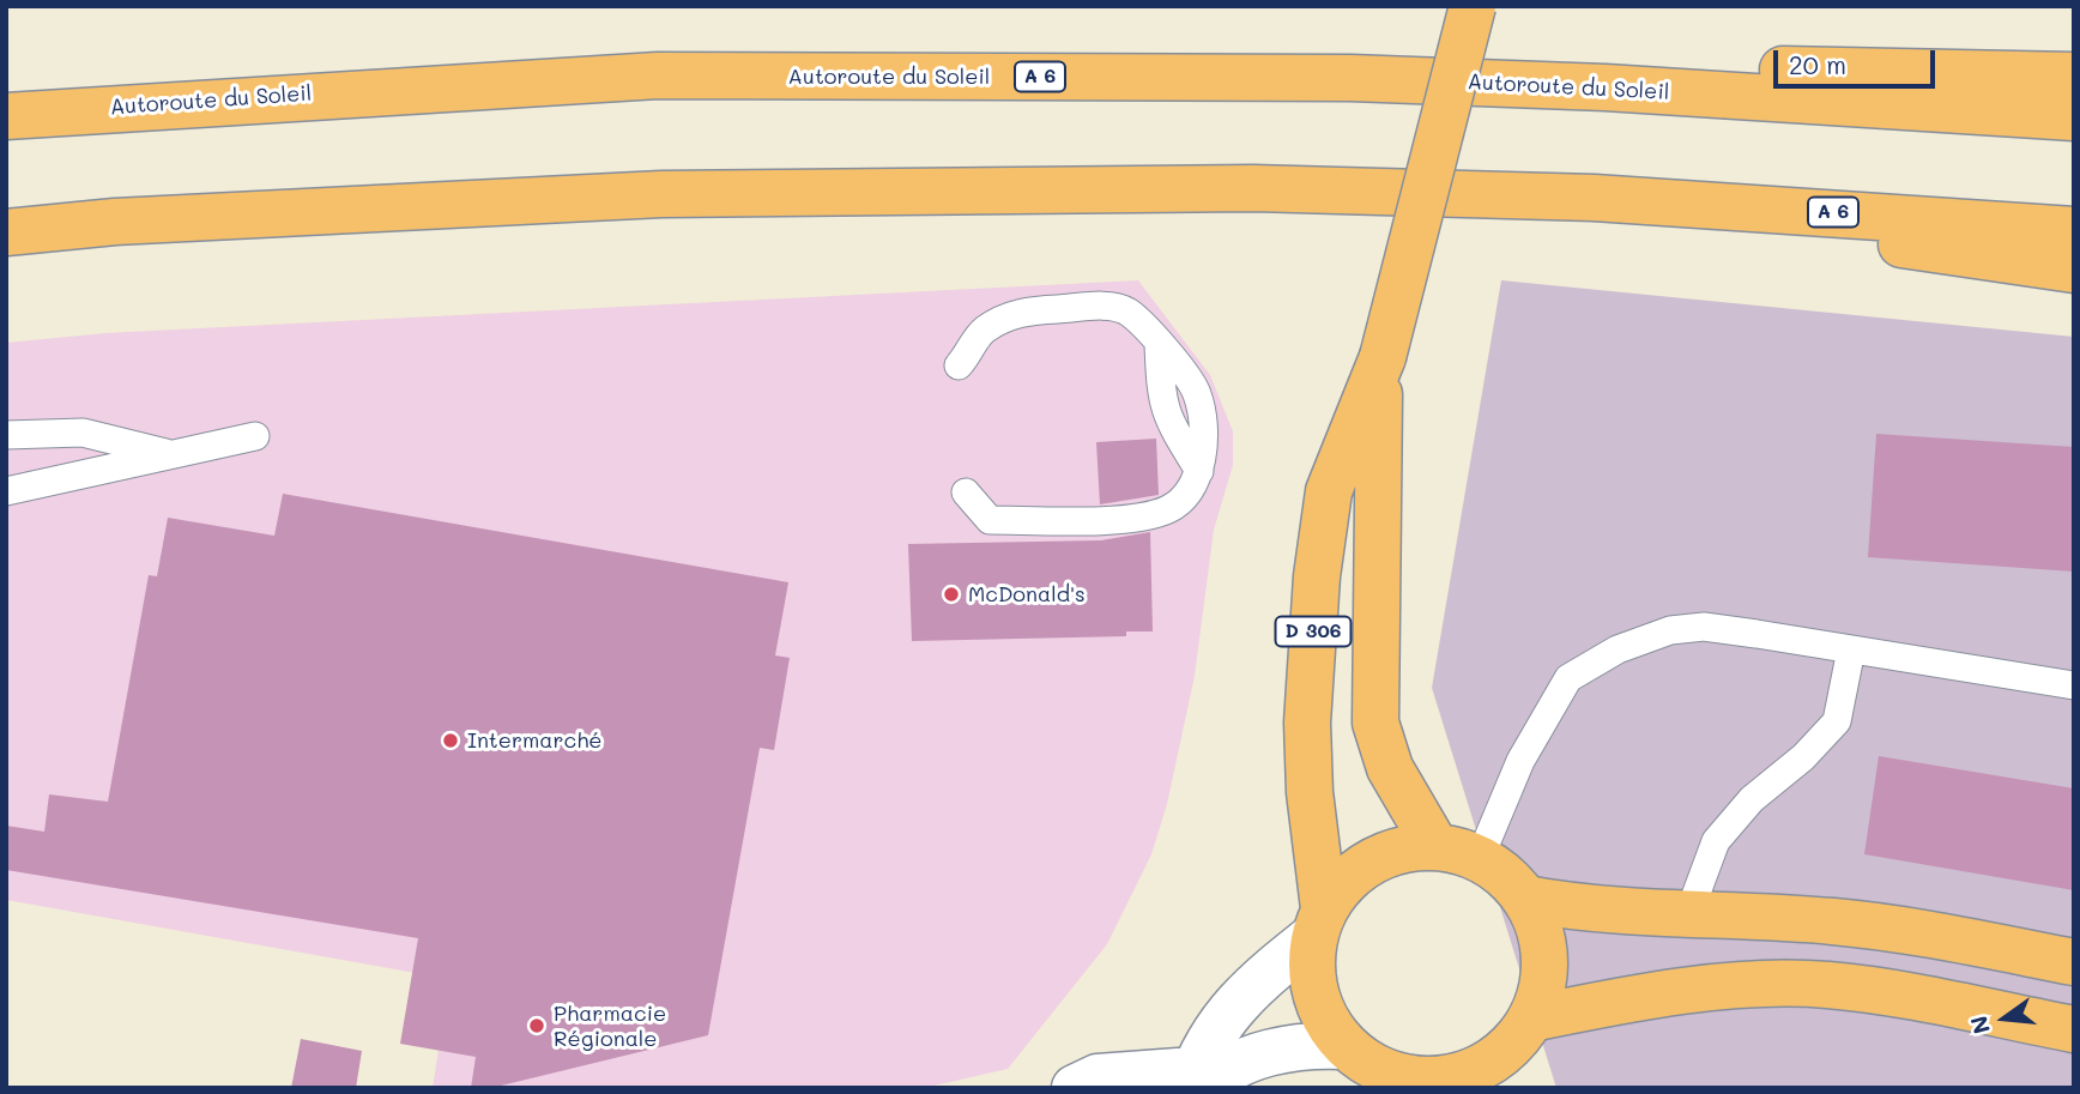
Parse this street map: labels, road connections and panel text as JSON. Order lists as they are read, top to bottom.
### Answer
{
  "streets": {
    "main road": ["Autoroute du Soleil", "A 6", "D 306"]
  },
  "places": ["McDonald's", "Intermarché", "Pharmacie Régionale"],
  "scale_bar": "20 m",
  "north": "left"
}
